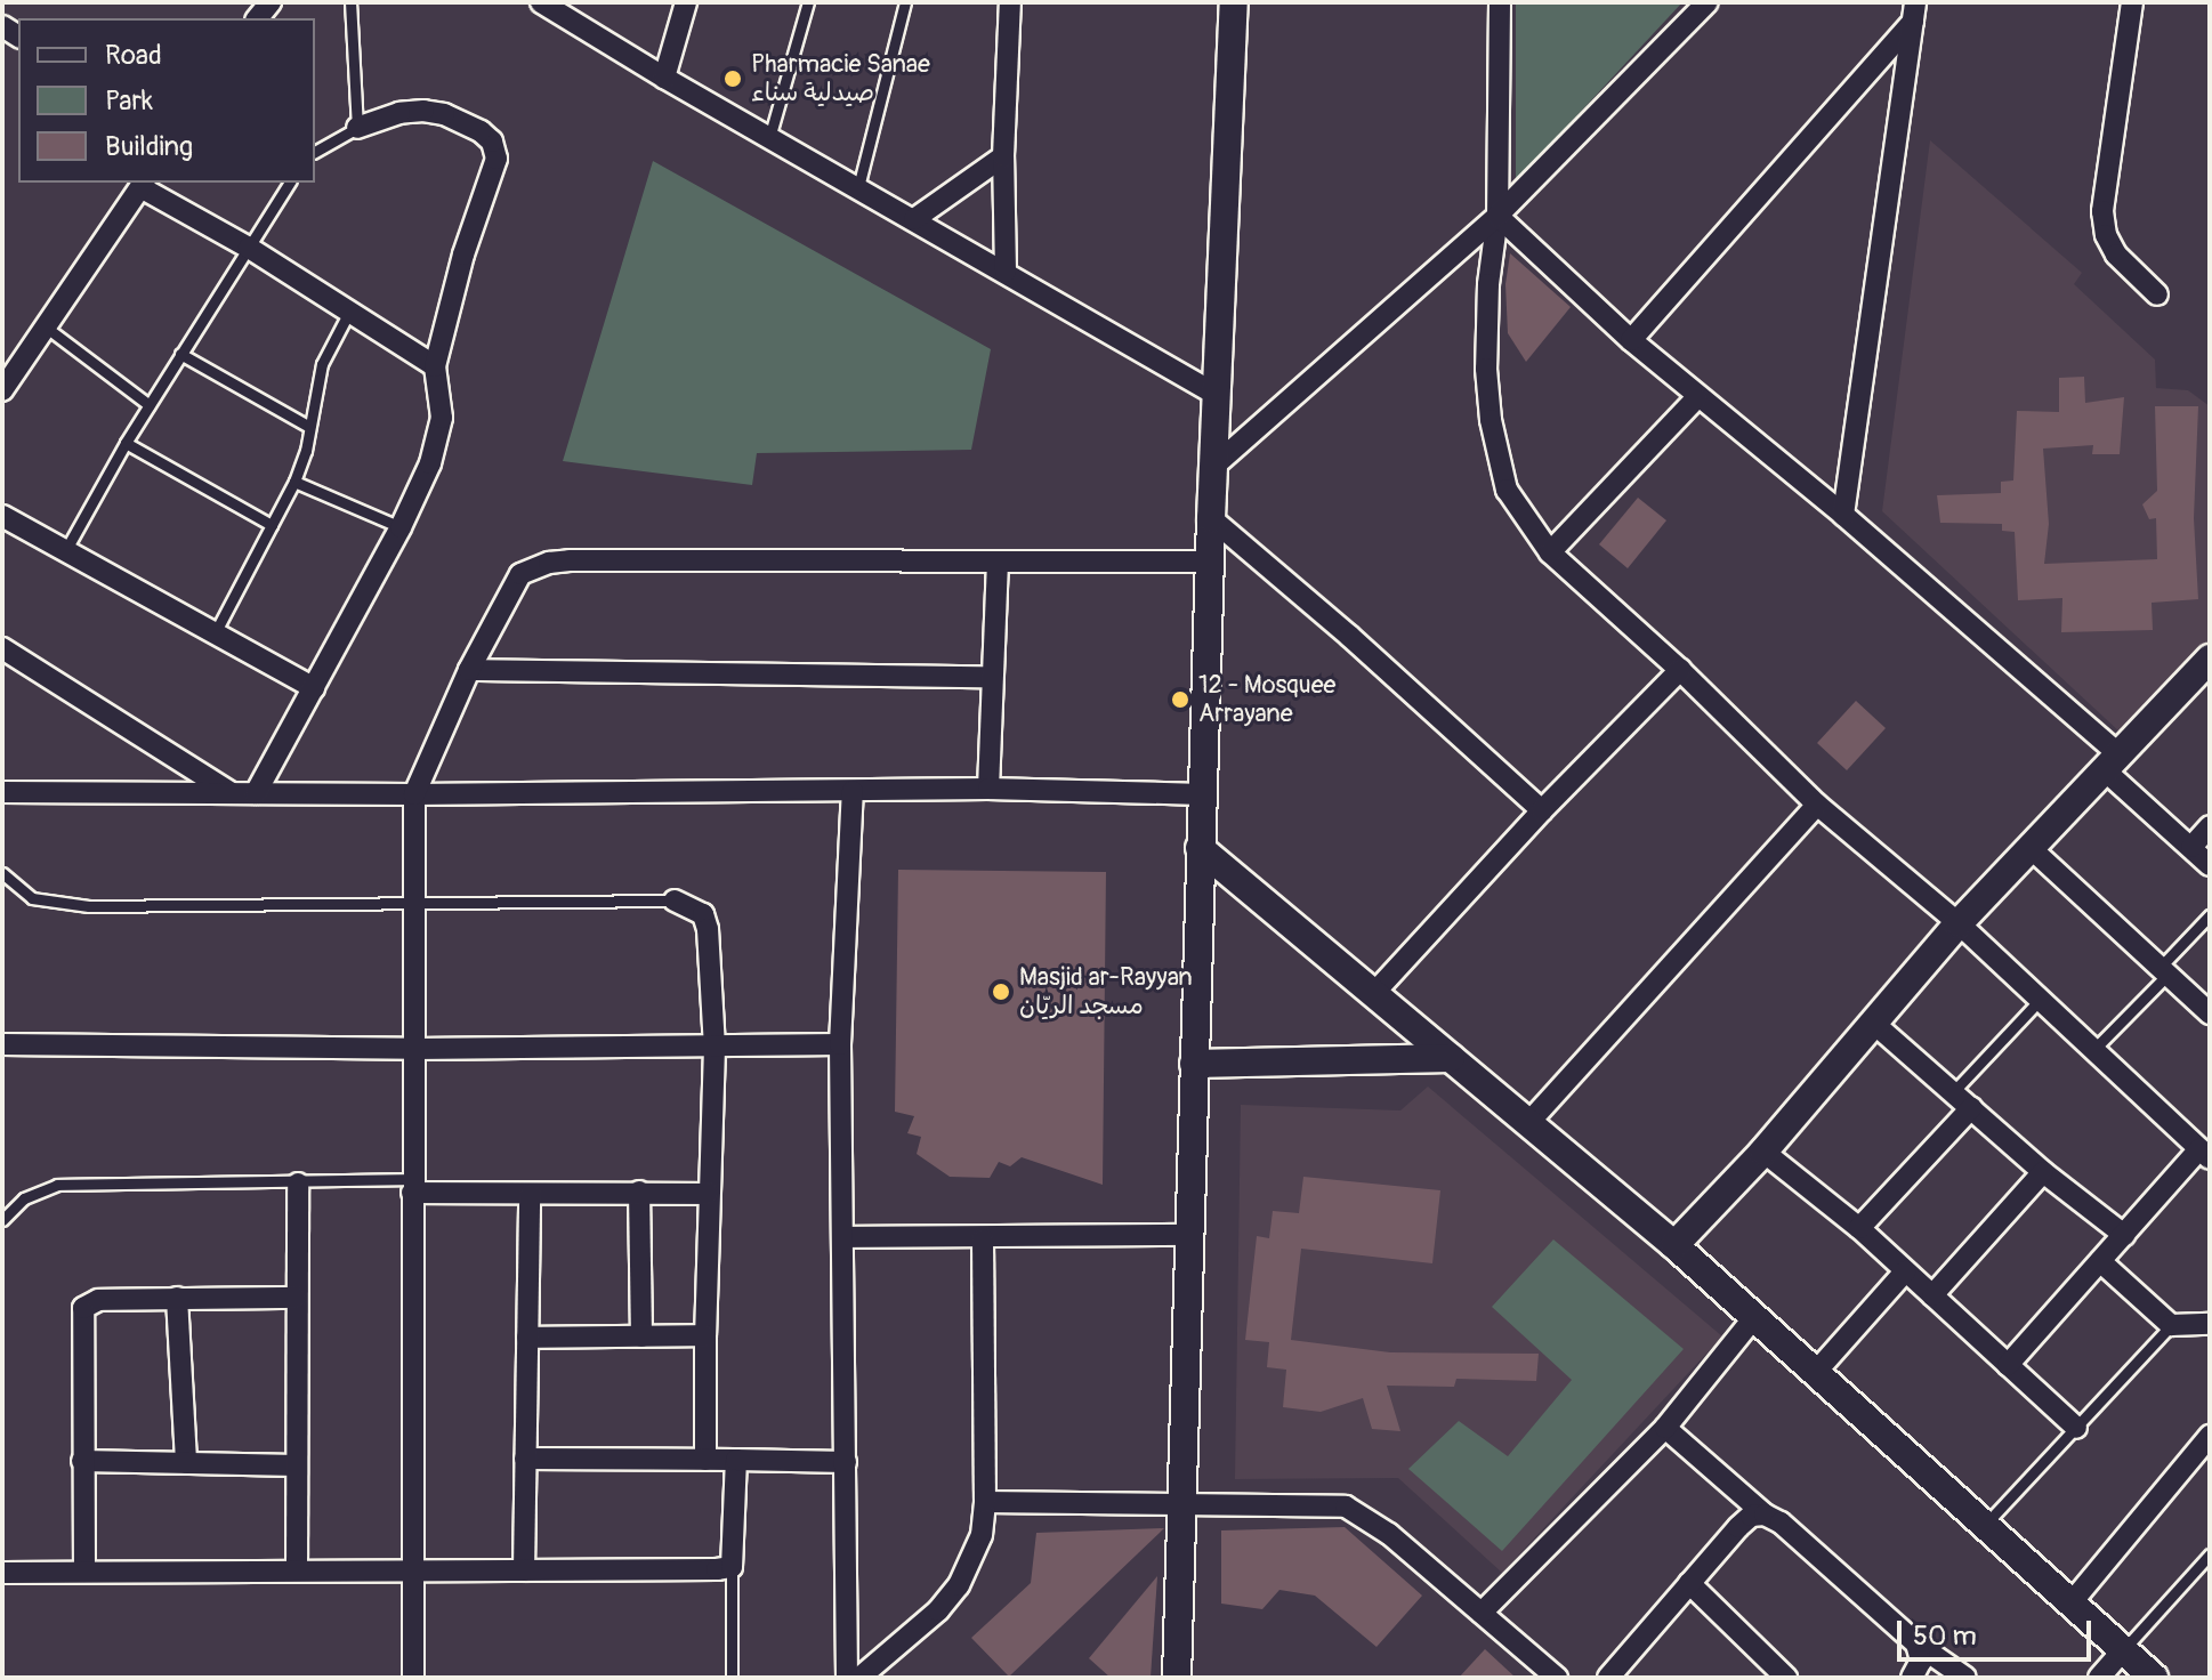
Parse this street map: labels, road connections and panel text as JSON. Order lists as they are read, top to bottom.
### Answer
{
  "places": ["Pharmacie Sanae صيدلية سناء", "12 - Mosquee Arrayane", "Masjid ar-Rayyan مسجد الريّان"],
  "legend": ["Road", "Park", "Building"],
  "scale_bar": "50 m"
}
